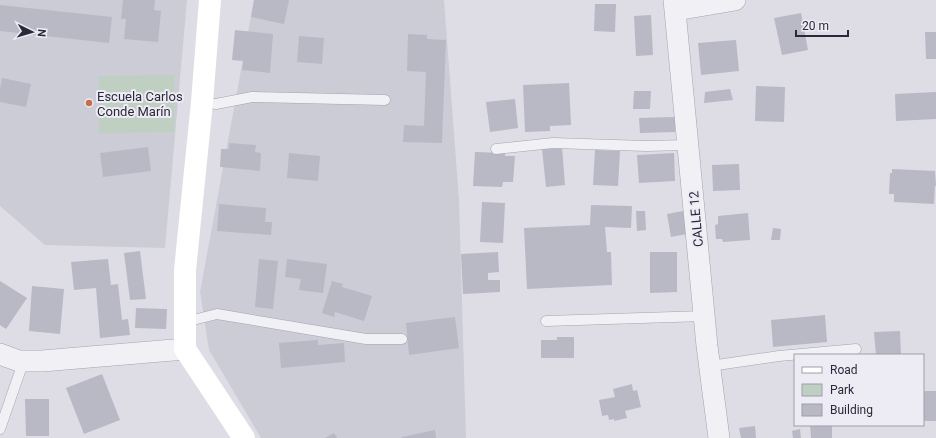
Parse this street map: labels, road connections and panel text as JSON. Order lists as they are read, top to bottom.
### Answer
{
  "streets": {
    "street": ["CALLE 12"]
  },
  "places": ["Escuela Carlos Conde Marín"],
  "legend": ["Road", "Park", "Building"],
  "scale_bar": "20 m",
  "north": "right"
}
